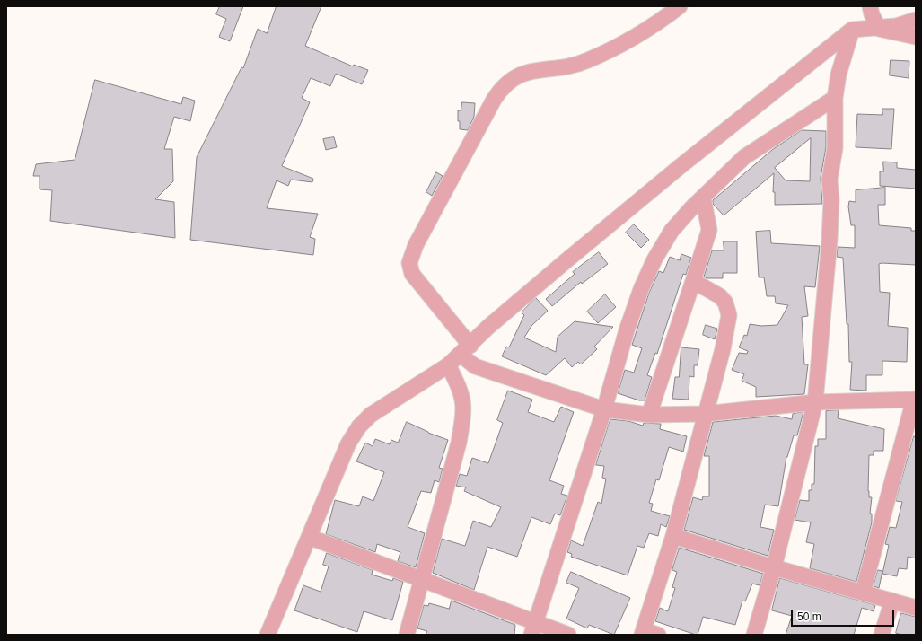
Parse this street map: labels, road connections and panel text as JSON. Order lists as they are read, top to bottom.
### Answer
{
  "scale_bar": "50 m"
}
